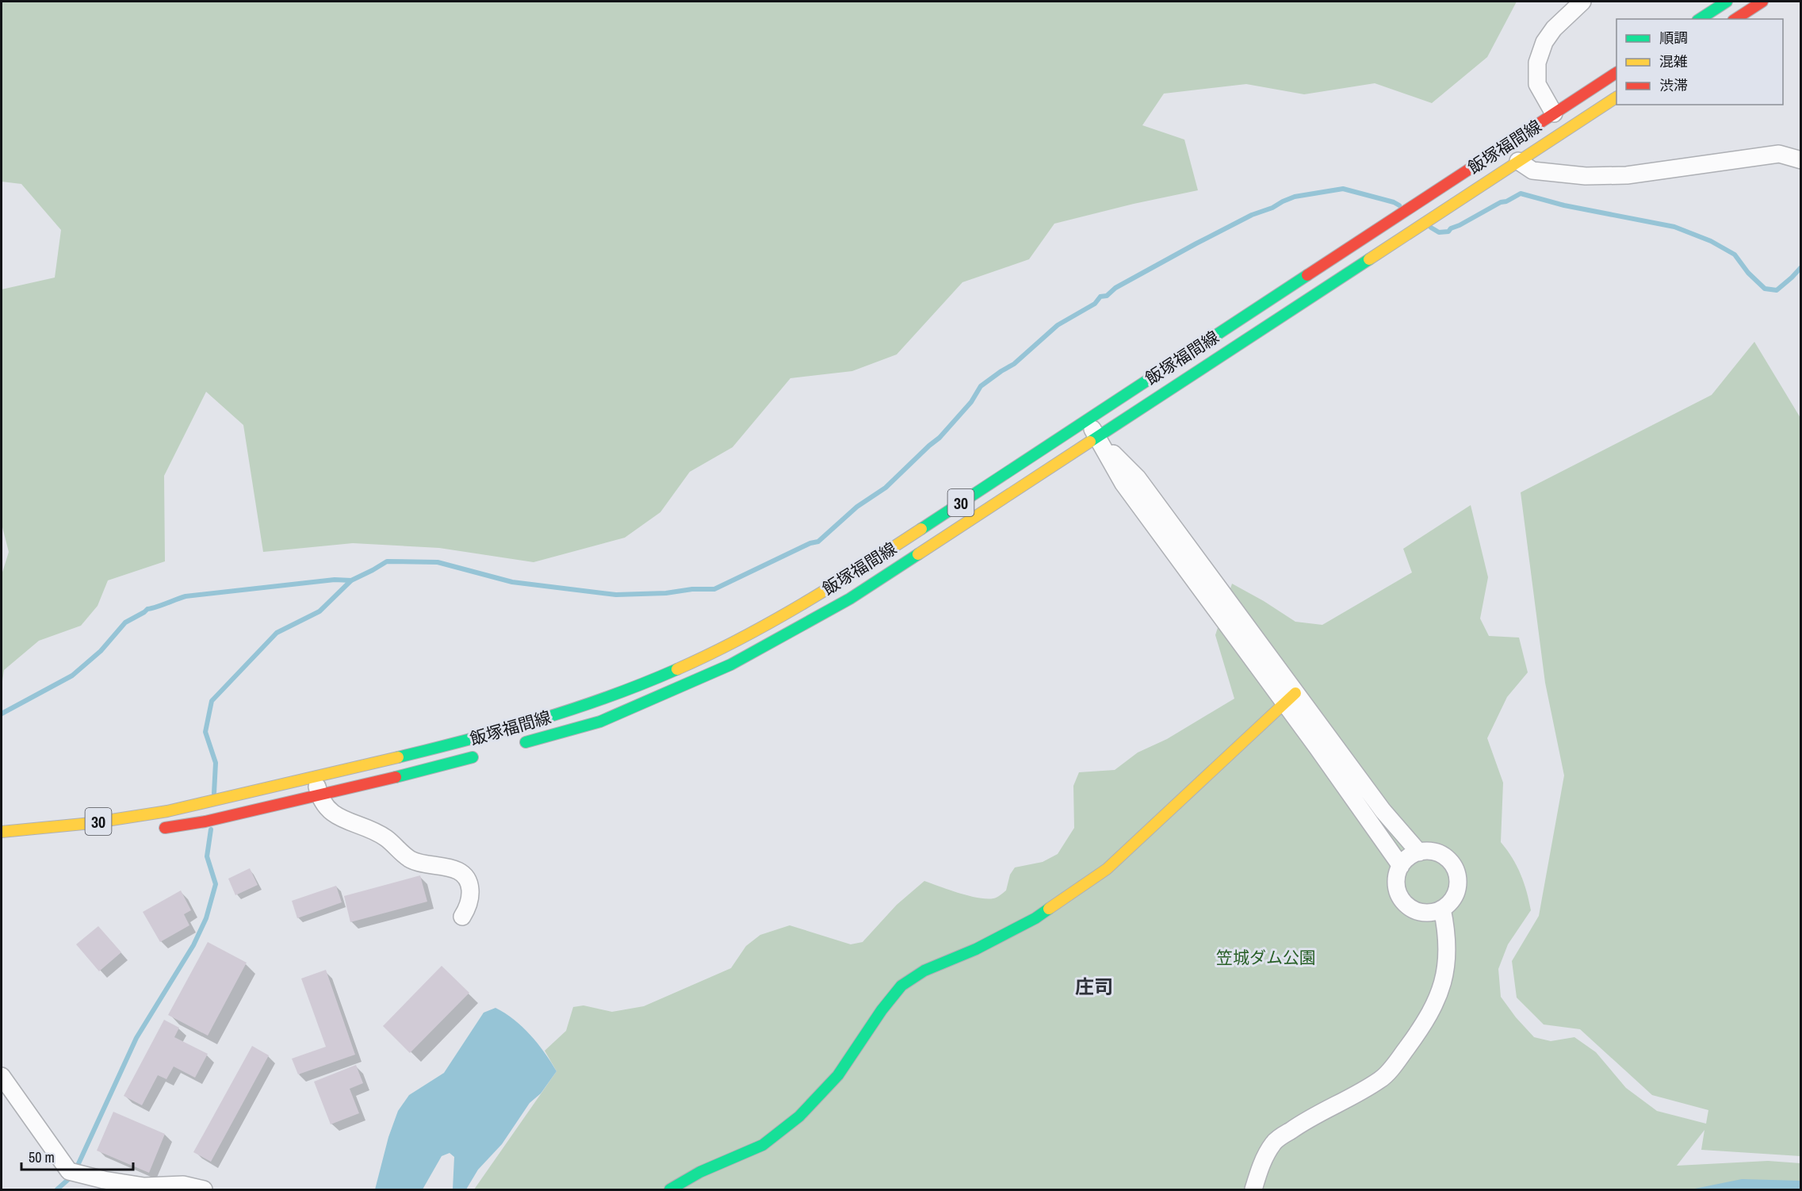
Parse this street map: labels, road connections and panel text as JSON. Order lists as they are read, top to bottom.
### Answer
{
  "streets": {
    "main road": ["飯塚福間線", "30"]
  },
  "districts": ["庄司"],
  "parks": ["笠城ダム公園"],
  "legend": ["順調", "混雑", "渋滞"],
  "scale_bar": "50 m"
}
